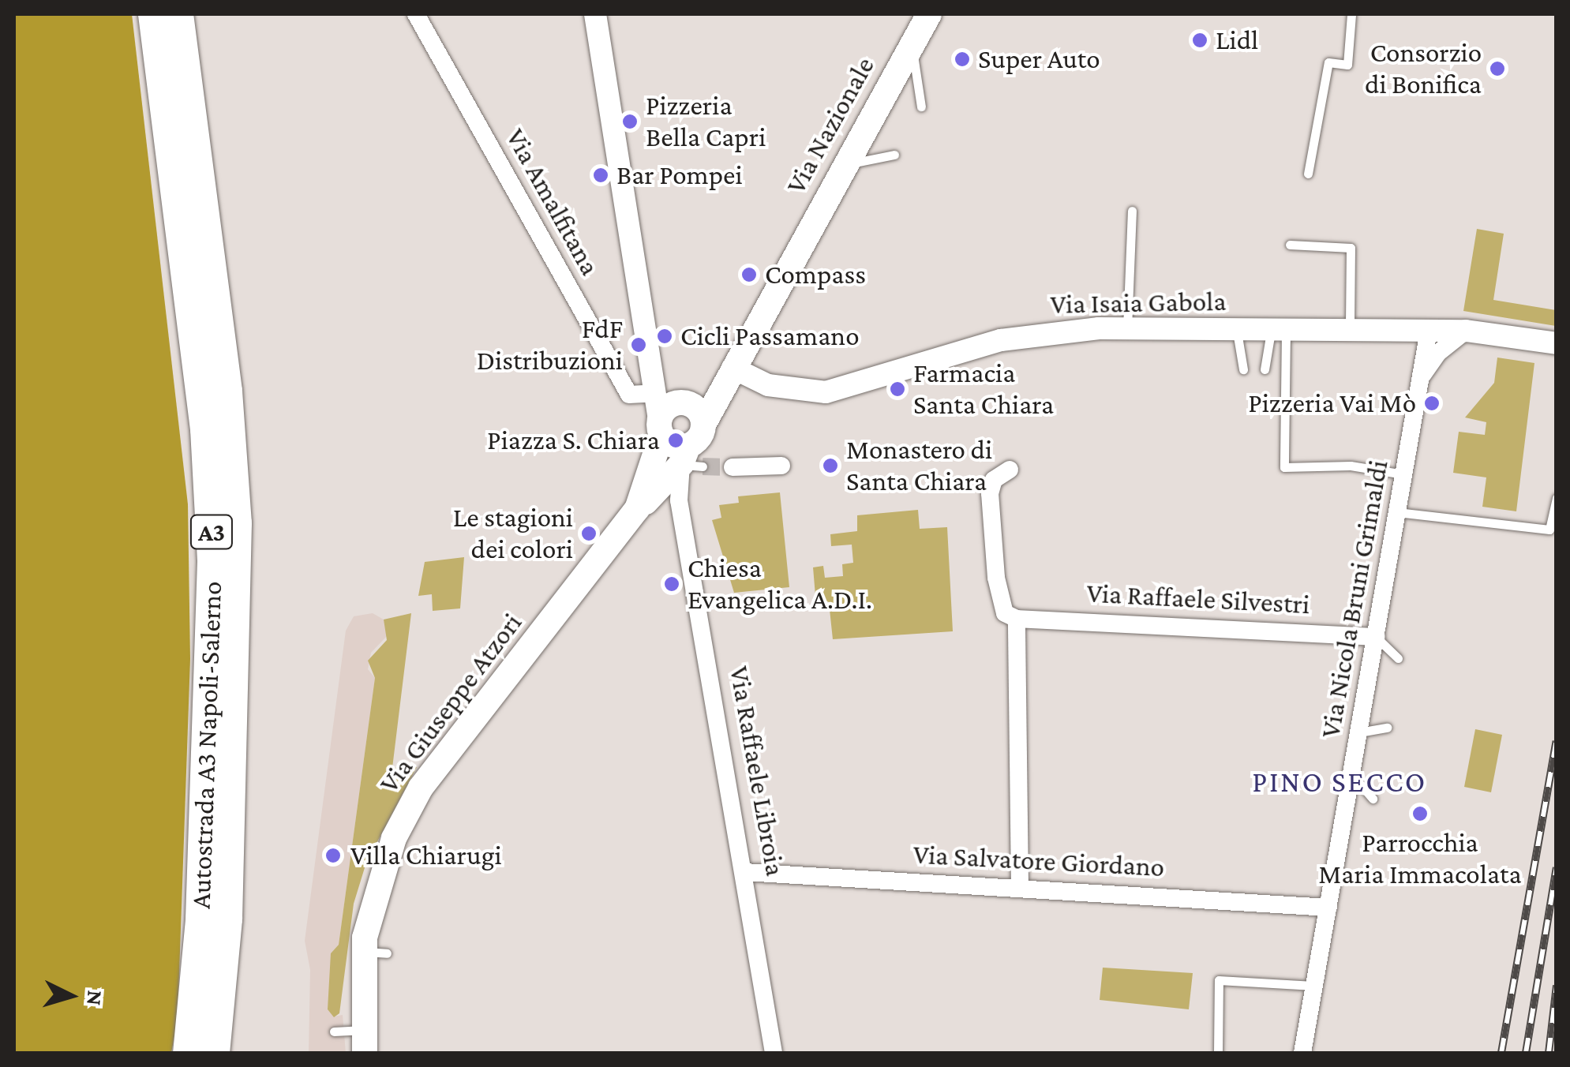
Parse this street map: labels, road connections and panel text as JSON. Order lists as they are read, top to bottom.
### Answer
{
  "streets": {
    "highway": ["A3", "Autostrada A3 Napoli-Salerno"],
    "main road": ["Via Nazionale", "Via Giuseppe Atzori"],
    "street": [
      "Via Amalfitana",
      "Via Isaia Gabola",
      "Via Raffaele Silvestri",
      "Via Nicola Bruni Grimaldi",
      "Via Raffaele Libroia",
      "Via Salvatore Giordano"
    ]
  },
  "crossings": [
    ["Via Nazionale", "Via Giuseppe Atzori"],
    ["Via Isaia Gabola", "Via Nicola Bruni Grimaldi"],
    ["Via Isaia Gabola", "Via Giuseppe Atzori"],
    ["Via Raffaele Silvestri", "Via Nicola Bruni Grimaldi"],
    ["Via Nicola Bruni Grimaldi", "Via Salvatore Giordano"],
    ["Via Giuseppe Atzori", "Via Raffaele Libroia"],
    ["Via Raffaele Libroia", "Via Salvatore Giordano"]
  ],
  "districts": ["PINO SECCO"],
  "places": [
    "Lidl",
    "Super Auto",
    "Consorzio di Bonifica",
    "Pizzeria Bella Capri",
    "Bar Pompei",
    "Compass",
    "Cicli Passamano",
    "FdF Distribuzioni",
    "Farmacia Santa Chiara",
    "Pizzeria Vai Mò",
    "Piazza S. Chiara",
    "Monastero di Santa Chiara",
    "Le stagioni dei colori",
    "Chiesa Evangelica A.D.I.",
    "Parrocchia Maria Immacolata",
    "Villa Chiarugi"
  ],
  "north": "right"
}
